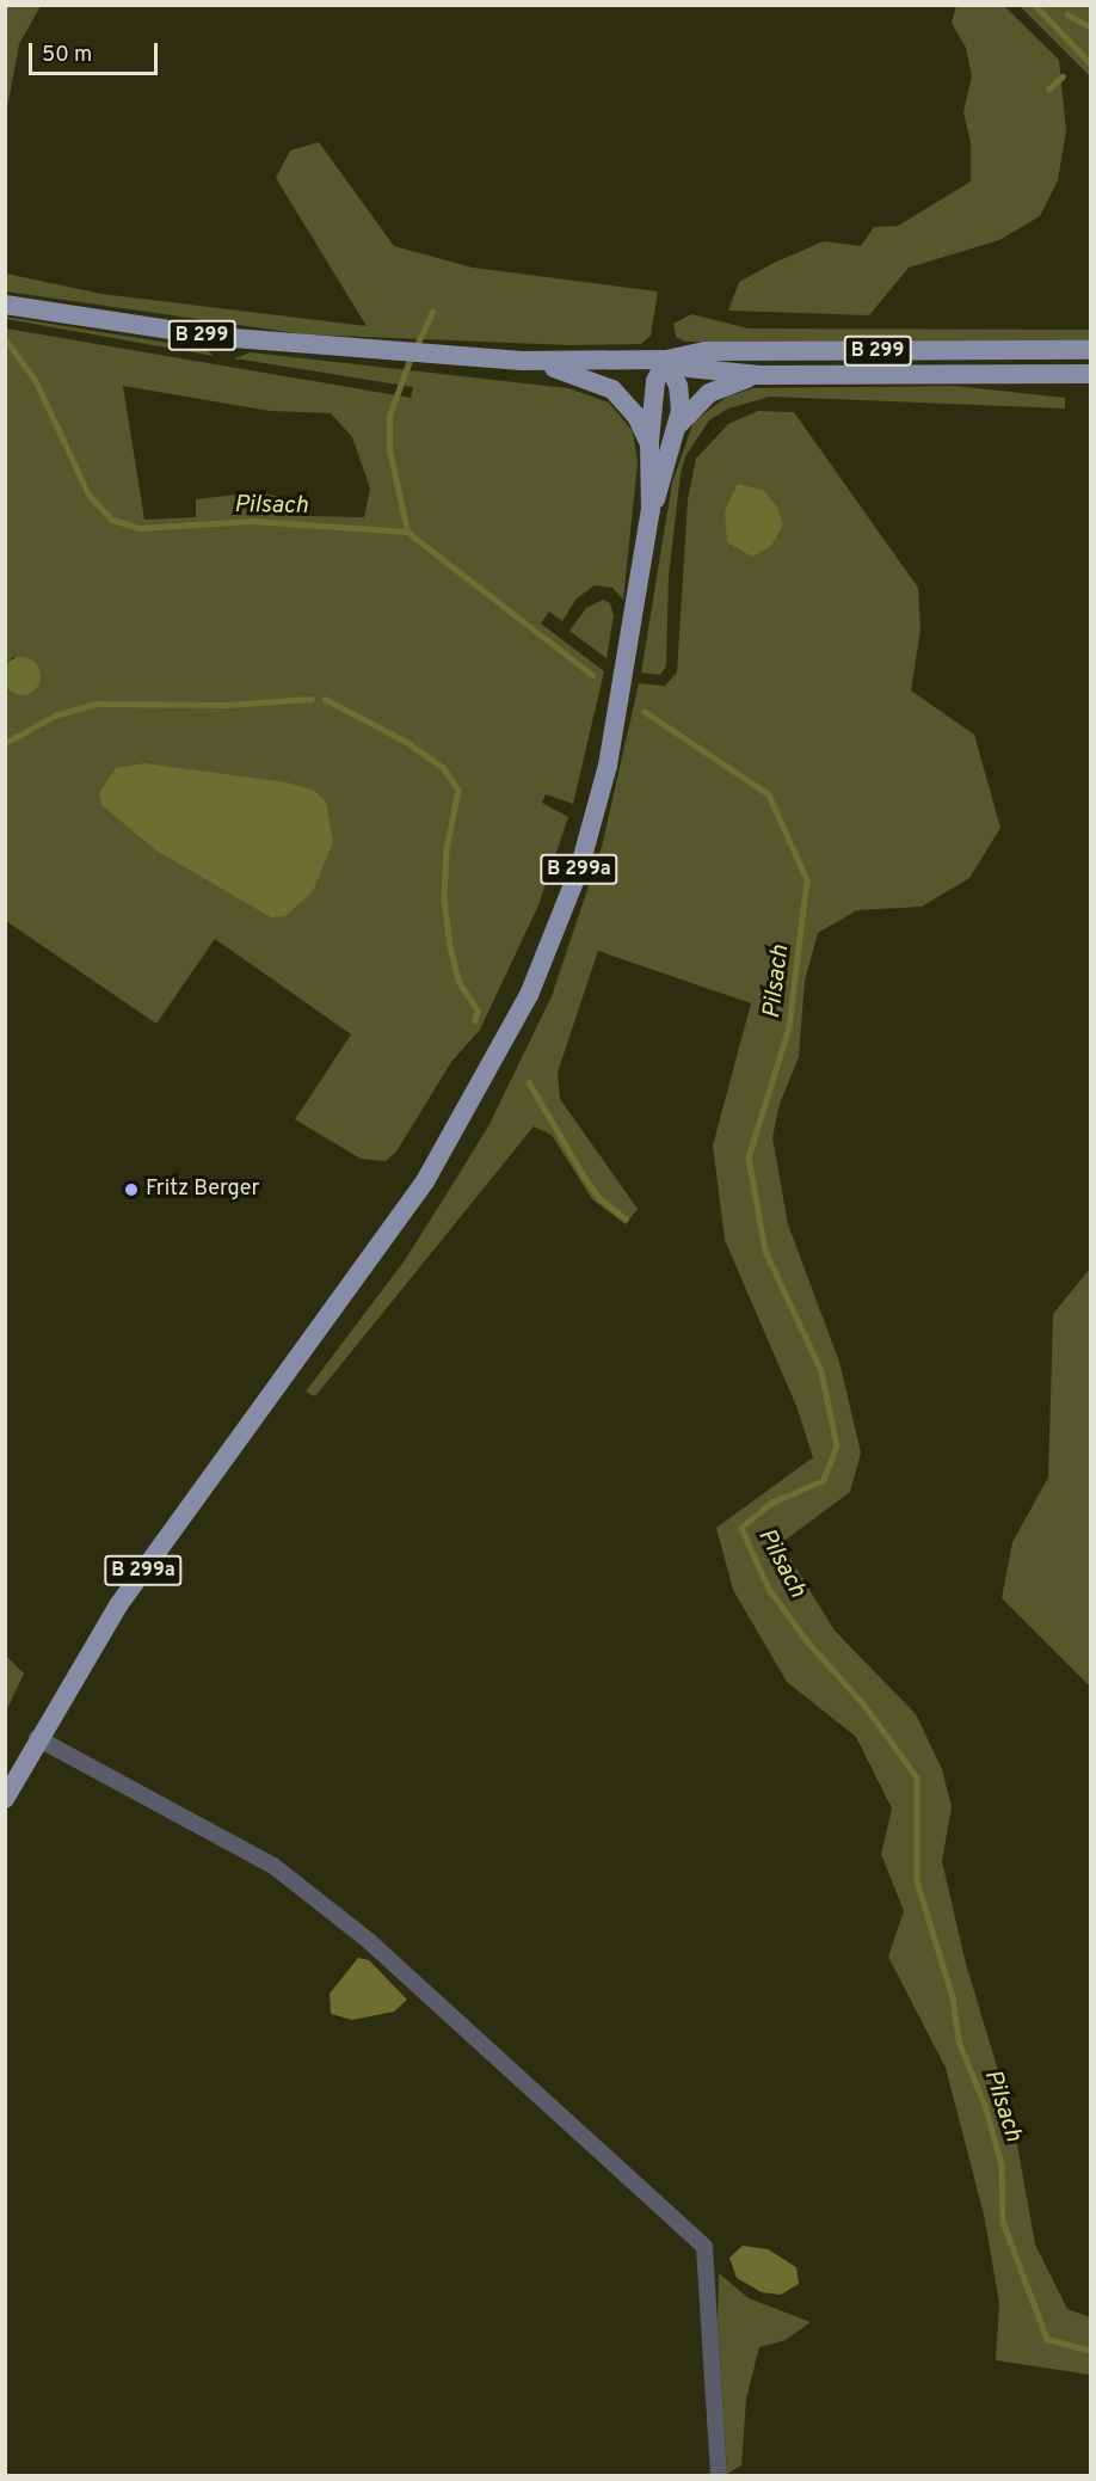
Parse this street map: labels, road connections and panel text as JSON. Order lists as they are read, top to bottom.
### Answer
{
  "streets": {
    "main road": ["B 299", "B 299a"]
  },
  "crossings": [
    ["B 299", "B 299a"]
  ],
  "water": ["Pilsach"],
  "places": ["Fritz Berger"],
  "scale_bar": "50 m"
}
